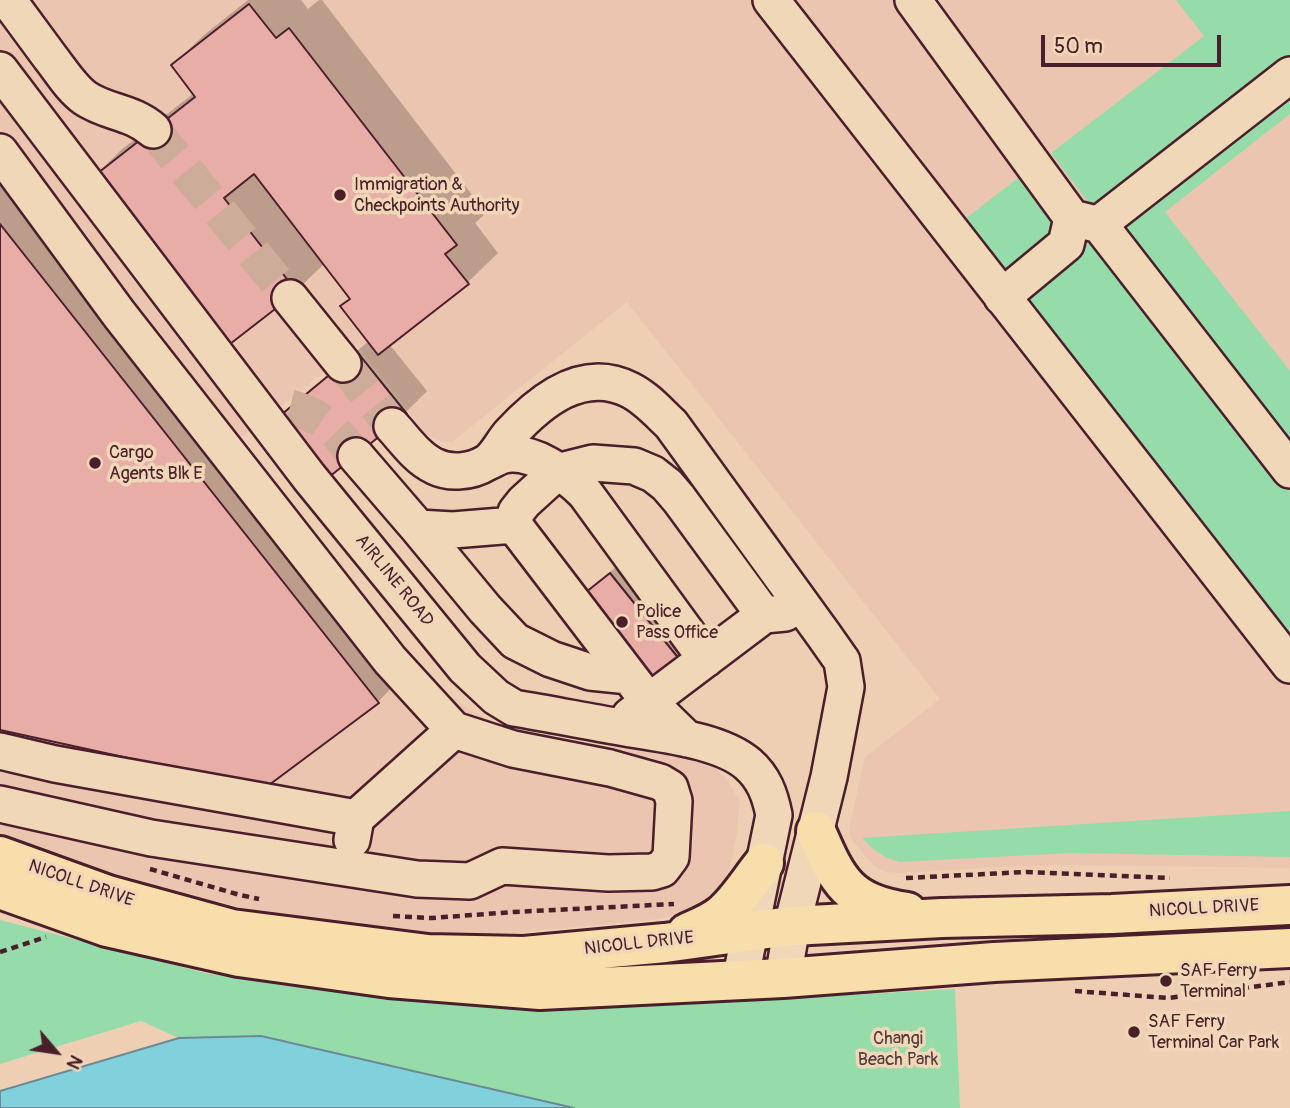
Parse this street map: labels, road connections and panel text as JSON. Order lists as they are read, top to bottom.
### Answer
{
  "streets": {
    "main road": ["NICOLL DRIVE"],
    "lane": ["AIRLINE ROAD"]
  },
  "crossings": [
    ["AIRLINE ROAD", "NICOLL DRIVE"]
  ],
  "parks": ["Changi Beach Park"],
  "places": [
    "Immigration & Checkpoints Authority",
    "Cargo Agents Blk E",
    "Police Pass Office",
    "SAF Ferry Terminal",
    "SAF Ferry Terminal Car Park"
  ],
  "scale_bar": "50 m",
  "north": "bottom right"
}
